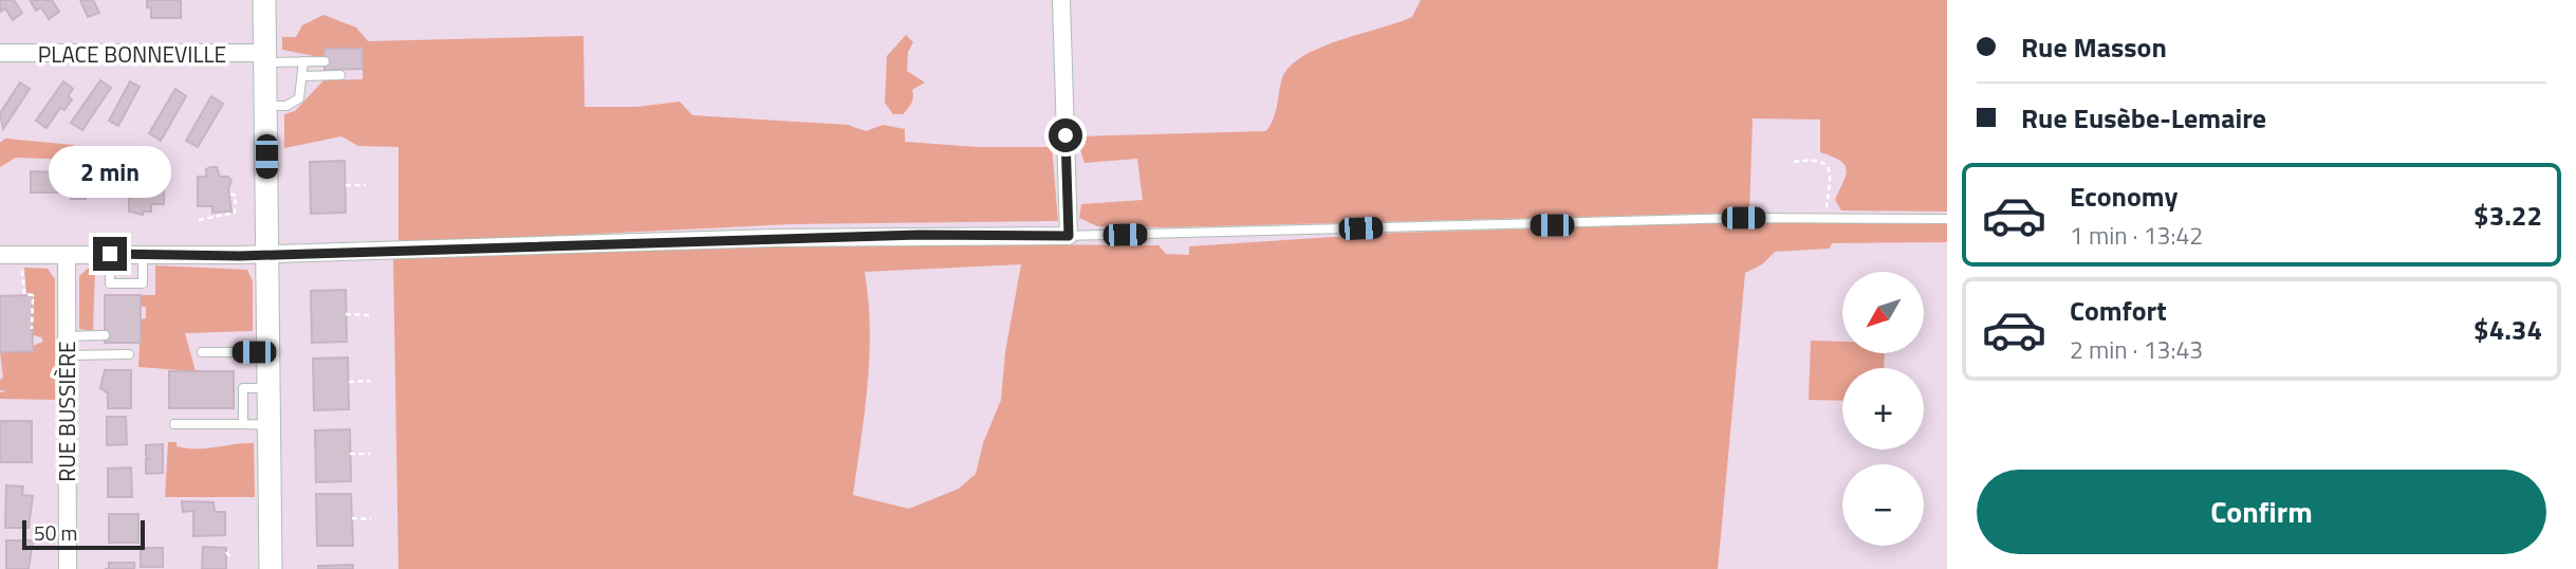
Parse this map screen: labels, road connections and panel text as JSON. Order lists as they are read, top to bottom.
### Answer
{
  "streets": {
    "street": ["PLACE BONNEVILLE", "RUE BUSSIÈRE"]
  },
  "scale_bar": "50 m",
  "north": "bottom left",
  "page": {
    "banner": ["Rue Masson", "Rue Eusèbe-Lemaire"],
    "bubble": "2 min",
    "list": [
      {
        "name": "Economy",
        "note": "1 min · 13:42",
        "value": "$3.22"
      },
      {
        "name": "Comfort",
        "note": "2 min · 13:43",
        "value": "$4.34"
      }
    ],
    "map_buttons": ["+", "−"],
    "buttons": "Confirm",
    "scale": "50 m"
  }
}
